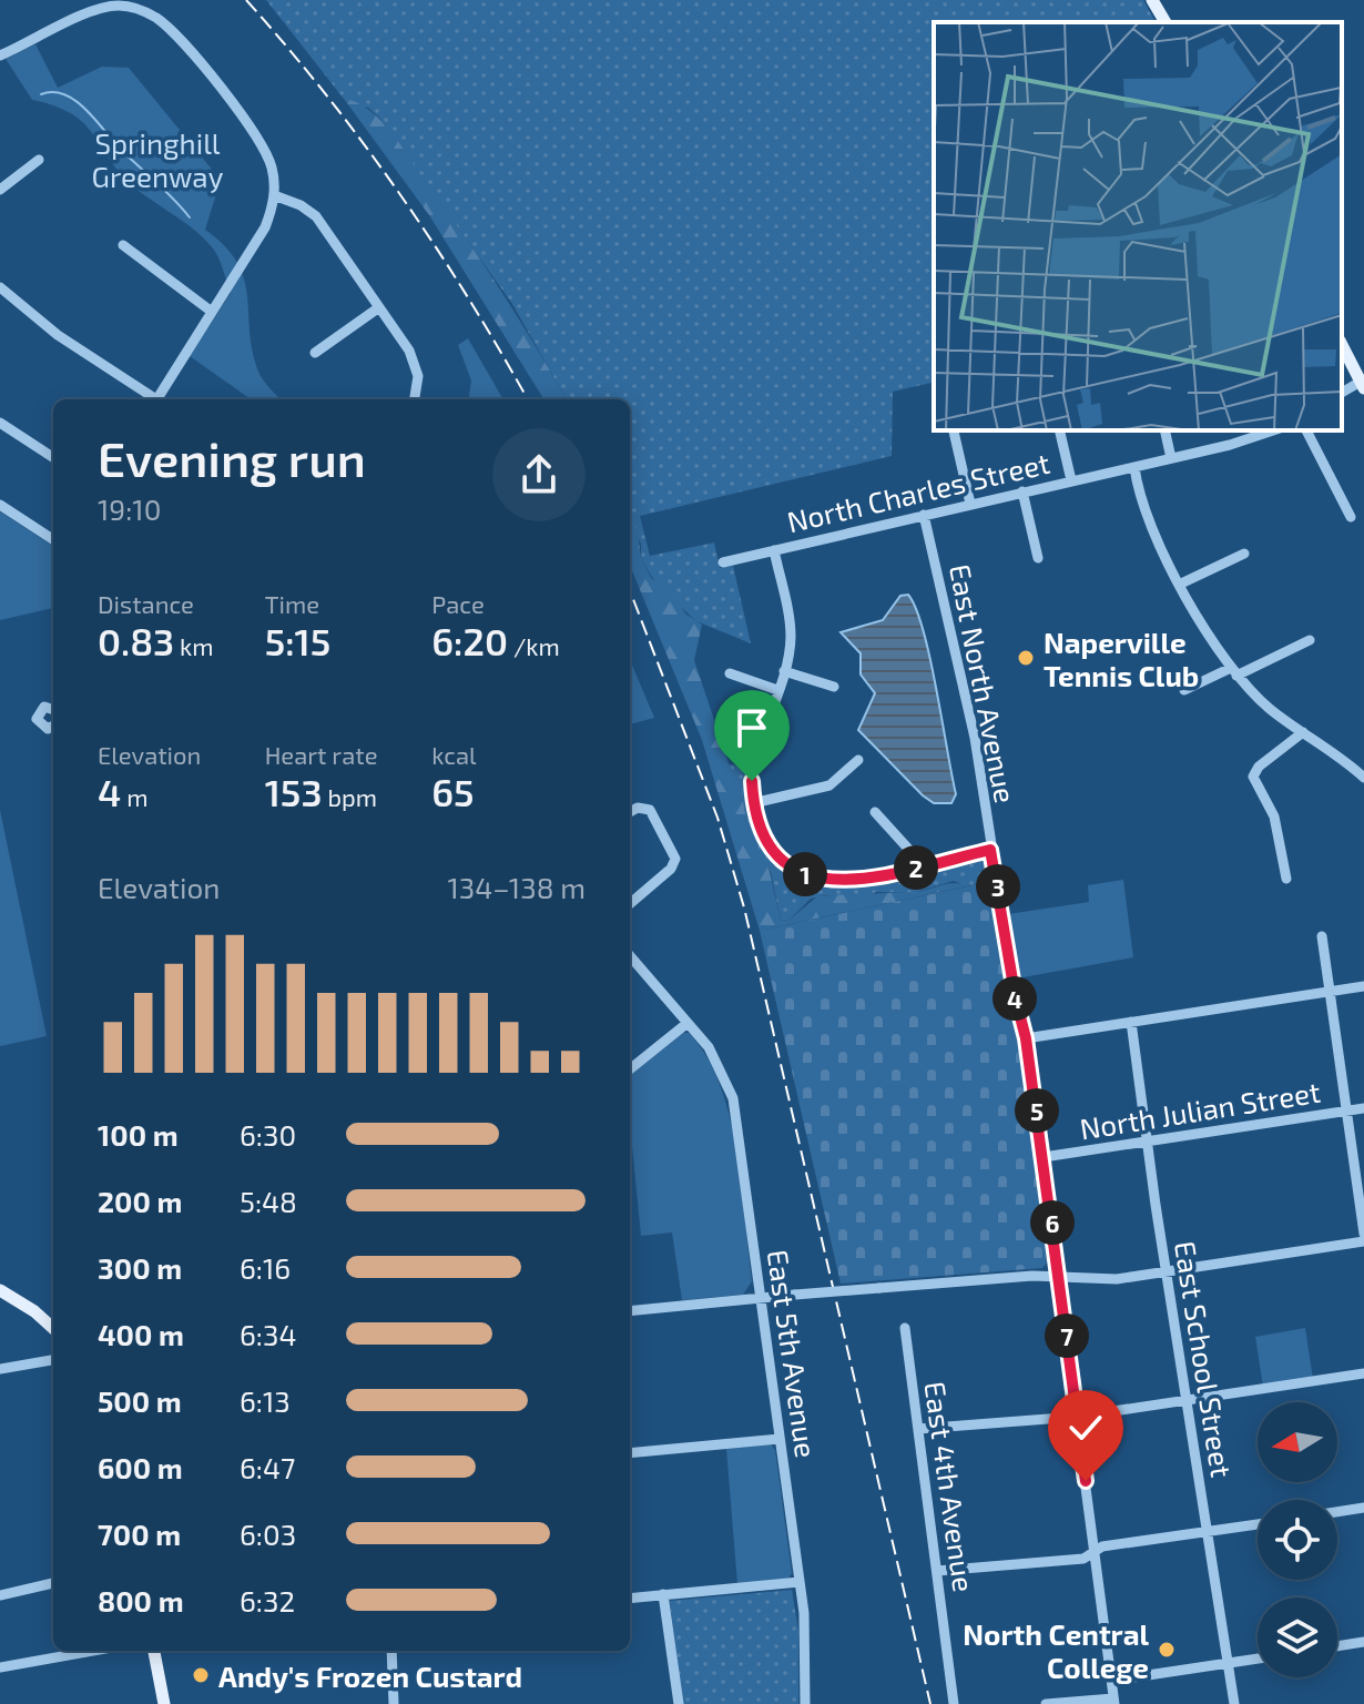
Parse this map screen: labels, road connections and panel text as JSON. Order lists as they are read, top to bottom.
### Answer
{
  "streets": {
    "street": [
      "North Charles Street",
      "East North Avenue",
      "North Julian Street",
      "East 5th Avenue",
      "East School Street",
      "East 4th Avenue"
    ]
  },
  "crossings": [
    ["North Charles Street", "East North Avenue"],
    ["East North Avenue", "North Julian Street"],
    ["North Julian Street", "East School Street"]
  ],
  "parks": ["Springhill Greenway"],
  "places": ["Naperville Tennis Club", "North Central College", "Andy's Frozen Custard"],
  "north": "left",
  "page": {
    "heading": ["Evening run", "19:10"],
    "stats": [
      ["Distance", "0.83 km"],
      ["Time", "5:15"],
      ["Pace", "6:20 /km"],
      ["Elevation", "4 m"],
      ["Heart rate", "153 bpm"],
      ["kcal", "65"]
    ],
    "pins": [
      "2",
      "1",
      "3",
      "4",
      "5",
      "6",
      "7"
    ],
    "chart": ["Elevation", "134–138 m"],
    "list": [
      {
        "name": "100 m",
        "note": "6:30"
      },
      {
        "name": "200 m",
        "note": "5:48"
      },
      {
        "name": "300 m",
        "note": "6:16"
      },
      {
        "name": "400 m",
        "note": "6:34"
      },
      {
        "name": "500 m",
        "note": "6:13"
      },
      {
        "name": "600 m",
        "note": "6:47"
      },
      {
        "name": "700 m",
        "note": "6:03"
      },
      {
        "name": "800 m",
        "note": "6:32"
      }
    ]
  }
}
